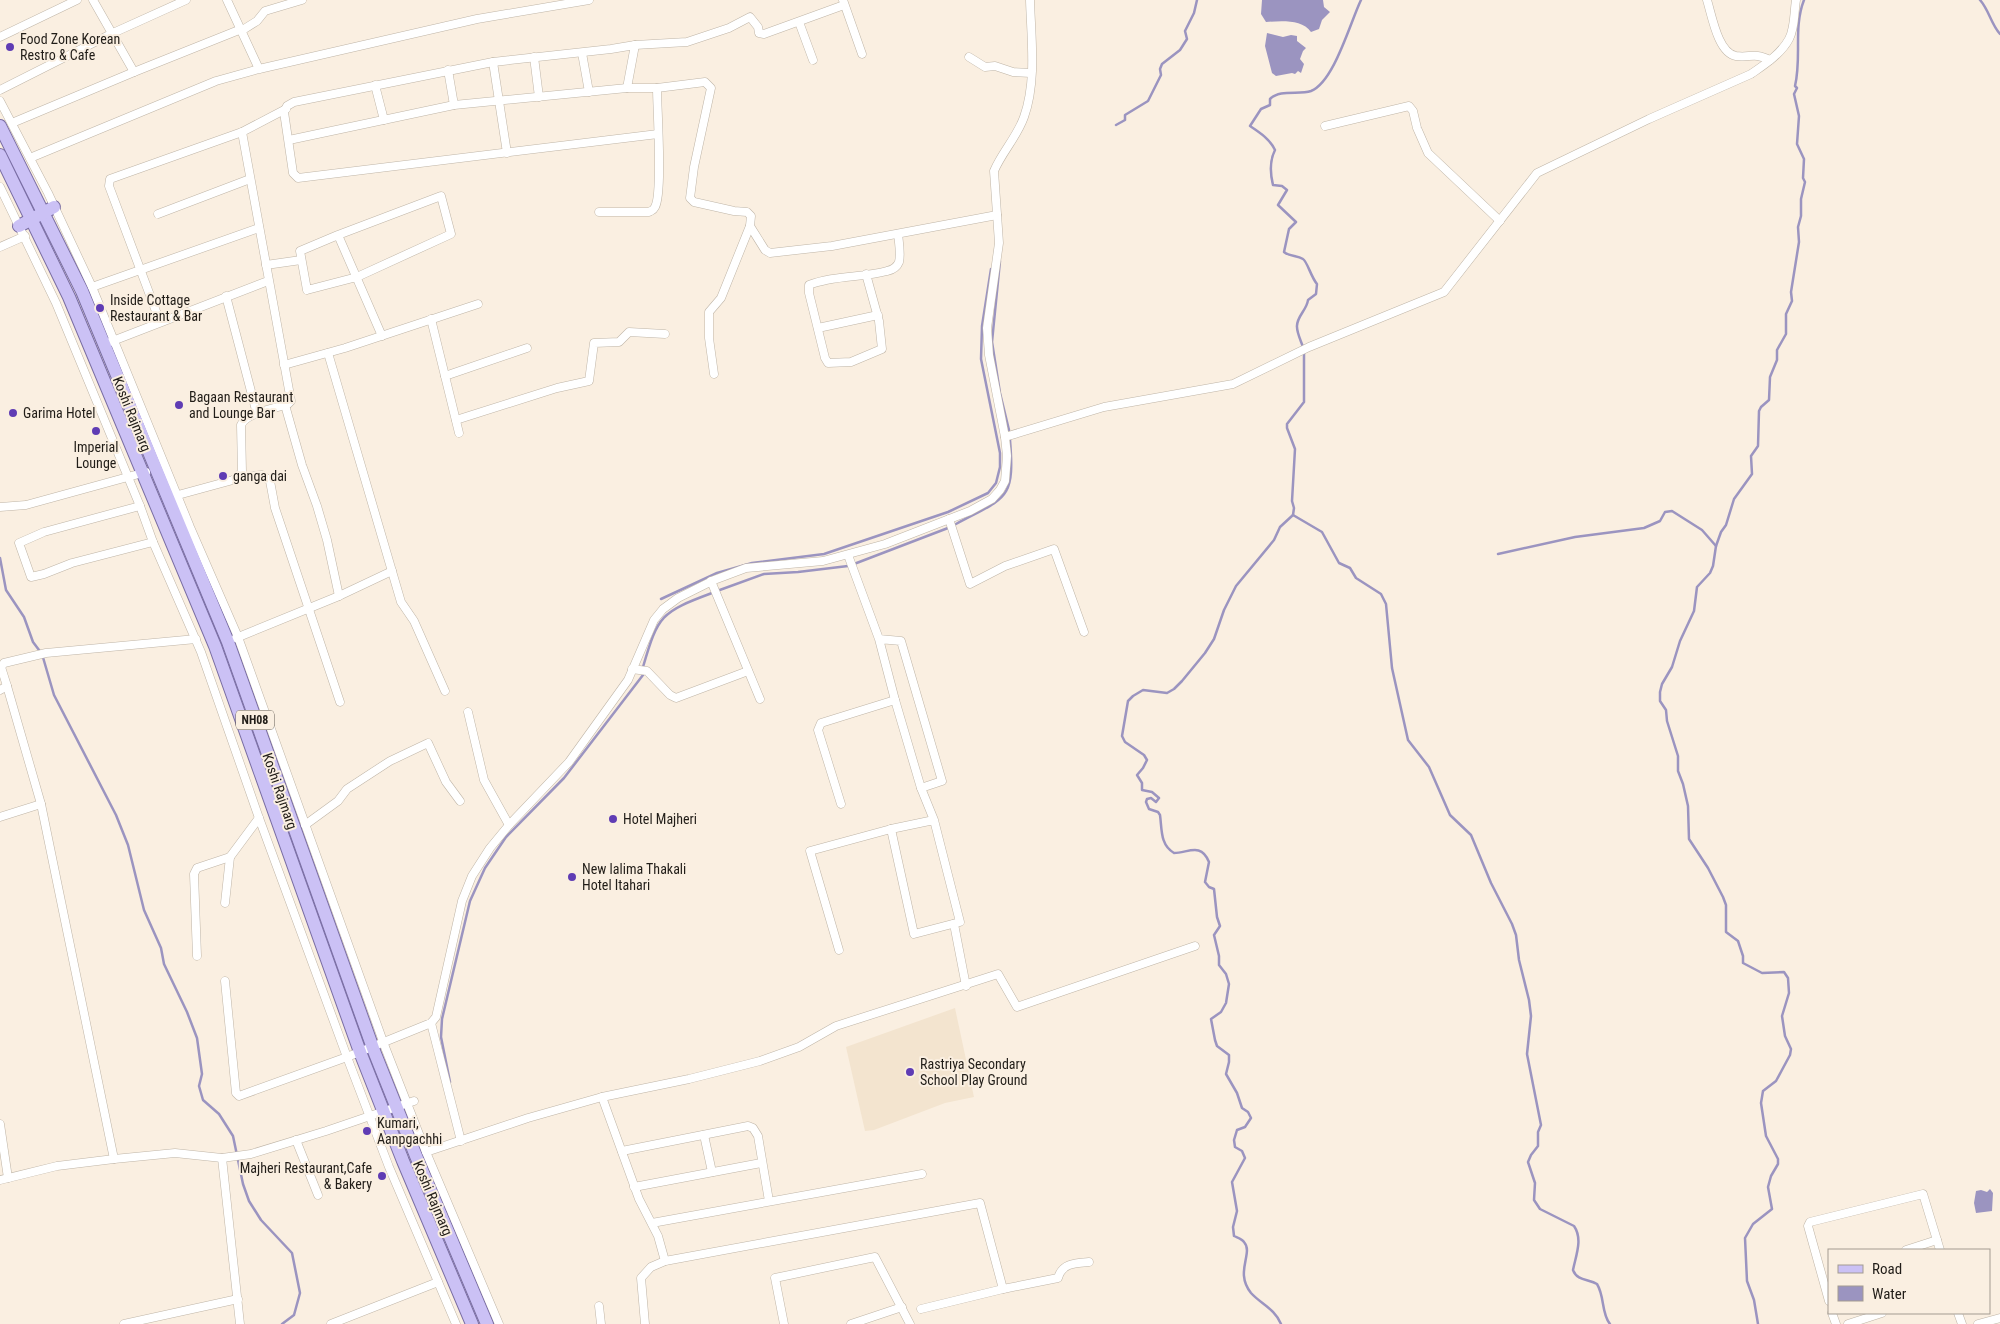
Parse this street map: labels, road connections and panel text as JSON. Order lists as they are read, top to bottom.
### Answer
{
  "streets": {
    "main road": ["Koshi Rajmarg", "NH08"]
  },
  "places": [
    "Food Zone Korean Restro & Cafe",
    "Inside Cottage Restaurant & Bar",
    "Bagaan Restaurant and Lounge Bar",
    "Garima Hotel",
    "Imperial Lounge",
    "ganga dai",
    "Hotel Majheri",
    "New lalima Thakali Hotel Itahari",
    "Rastriya Secondary School Play Ground",
    "Kumari, Aanpgachhi",
    "Majheri Restaurant,Cafe & Bakery"
  ],
  "legend": ["Road", "Water"]
}
